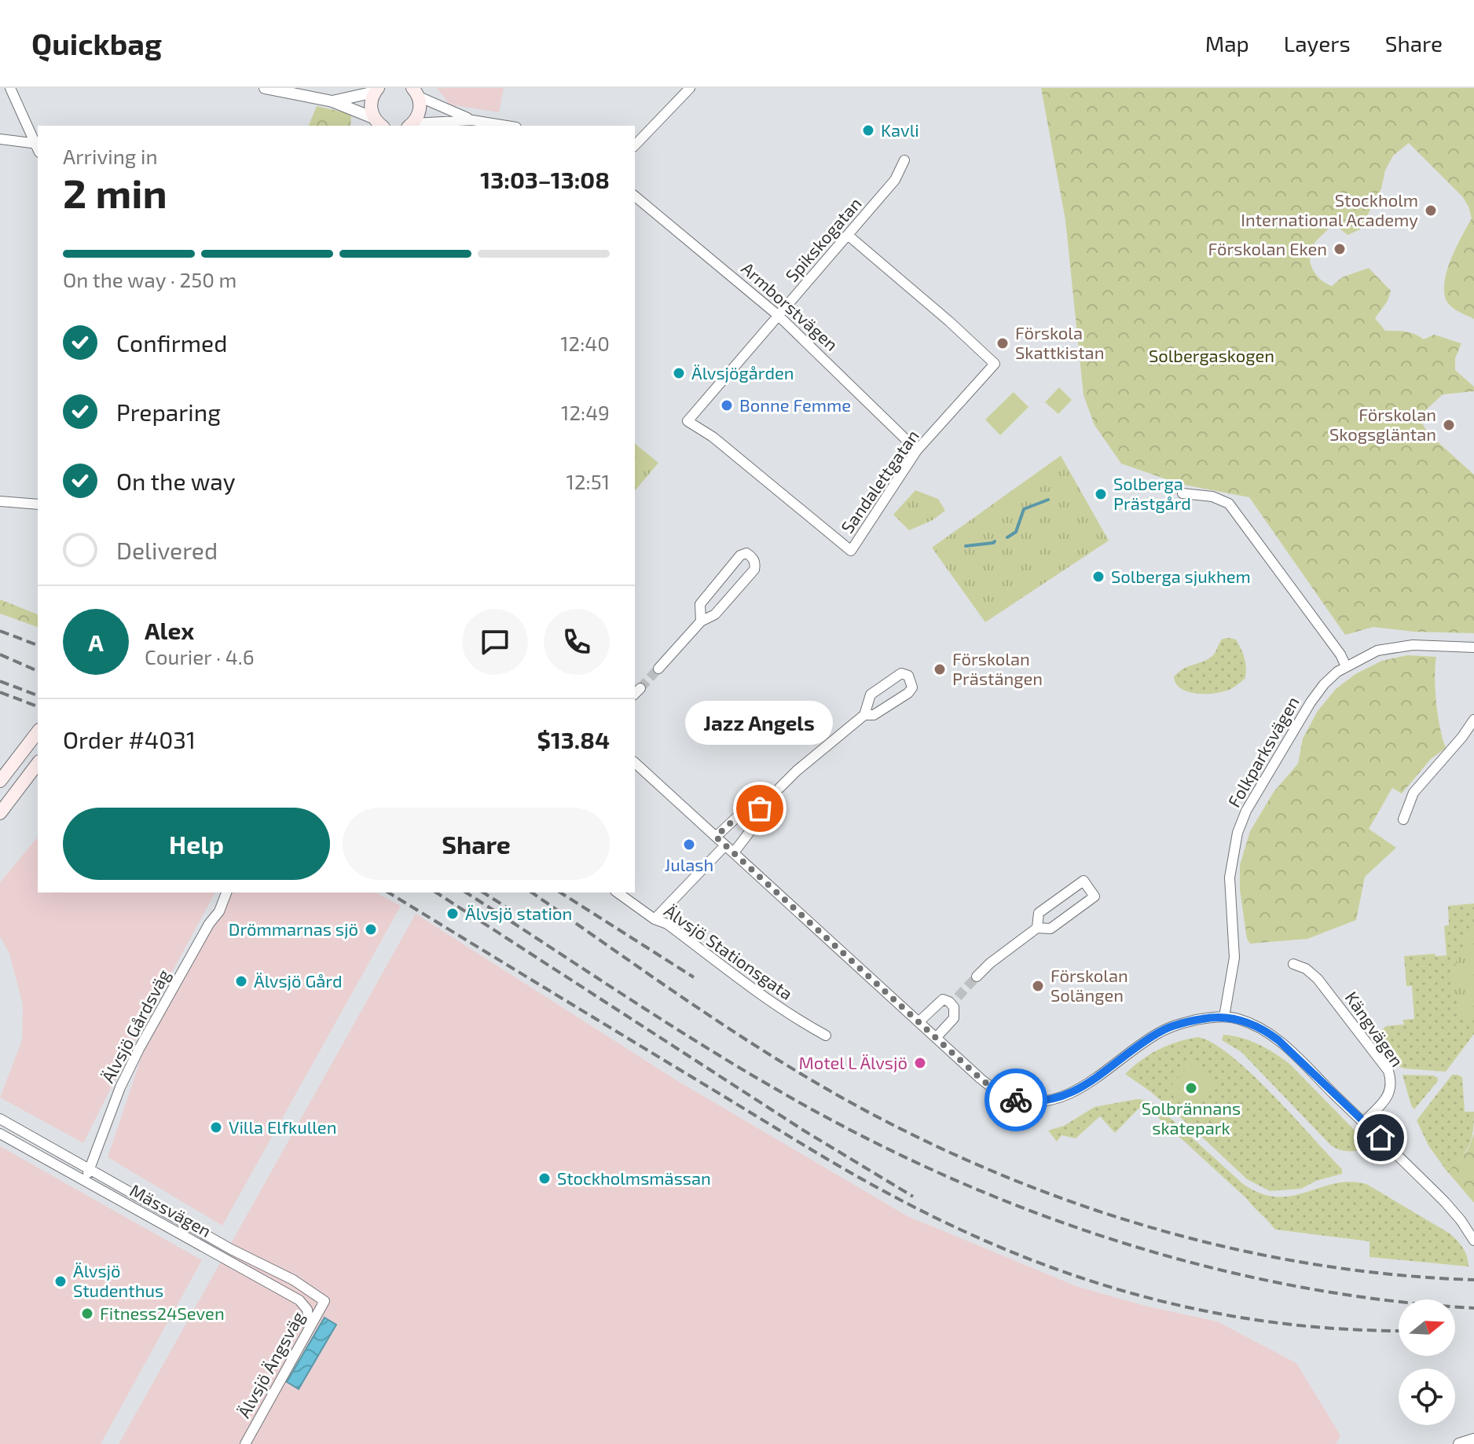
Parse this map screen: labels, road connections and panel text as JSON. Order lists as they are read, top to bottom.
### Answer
{
  "streets": {
    "street": [
      "Spikskogatan",
      "Armborstvägen",
      "Sandalettgatan",
      "Folkparksvägen",
      "Älvsjö Stationsgata",
      "Älvsjö Gårdsväg",
      "Kängvägen",
      "Mässvägen",
      "Älvsjö Ängsväg"
    ]
  },
  "crossings": [
    ["Spikskogatan", "Armborstvägen"],
    ["Spikskogatan", "Sandalettgatan"],
    ["Armborstvägen", "Sandalettgatan"],
    ["Älvsjö Gårdsväg", "Mässvägen"],
    ["Mässvägen", "Älvsjö Ängsväg"]
  ],
  "parks": ["Solbergaskogen"],
  "places": [
    "Kavli",
    "Stockholm International Academy",
    "Förskolan Eken",
    "Förskola Skattkistan",
    "Älvsjögården",
    "Bonne Femme",
    "Förskolan Skogsgläntan",
    "Solberga Prästgård",
    "Solberga sjukhem",
    "Förskolan Prästängen",
    "Jazz Angels",
    "Julash",
    "Älvsjö station",
    "Drömmarnas sjö",
    "Älvsjö Gård",
    "Förskolan Solängen",
    "Motel L Älvsjö",
    "Solbrännans skatepark",
    "Villa Elfkullen",
    "Stockholmsmässan",
    "Älvsjö Studenthus",
    "Fitness24Seven"
  ],
  "north": "right",
  "page": {
    "header": "Quickbag",
    "nav": ["Map", "Layers", "Share"],
    "heading": ["2 min", "Arriving in", "13:03–13:08"],
    "panel": [
      "Alex",
      "Courier · 4.6",
      "Order #4031",
      "$13.84"
    ],
    "bar": "On the way · 250 m",
    "list": [
      ["Confirmed", "12:40"],
      ["Preparing", "12:49"],
      ["On the way", "12:51"],
      "Delivered"
    ],
    "round": "A",
    "bubble": "Jazz Angels",
    "buttons": ["Help", "Share"]
  }
}
